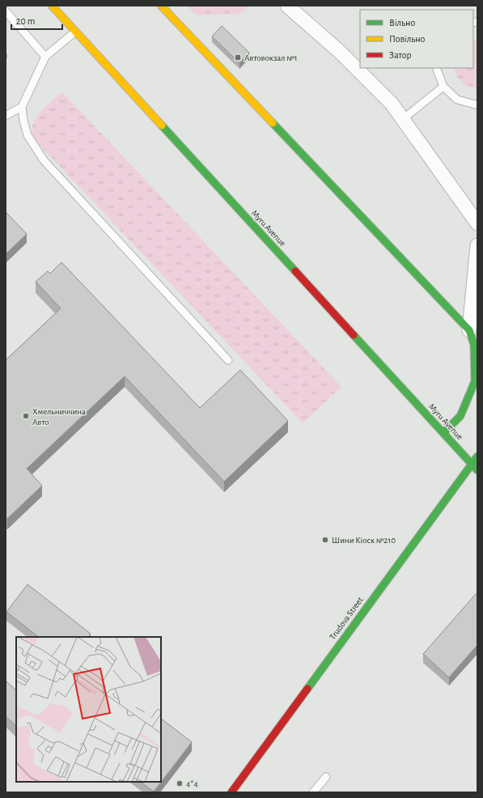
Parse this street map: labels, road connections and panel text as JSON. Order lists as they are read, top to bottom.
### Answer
{
  "streets": {
    "main road": ["Myru Avenue", "Trudova Street"]
  },
  "crossings": [
    ["Myru Avenue", "Trudova Street"]
  ],
  "places": {
    "transit": ["Автовокзал №1"],
    "other": ["Хмельниччина Авто", "Шини Кіоск №210", "4*4"]
  },
  "legend": ["Вільно", "Повільно", "Затор"],
  "scale_bar": "20 m"
}
